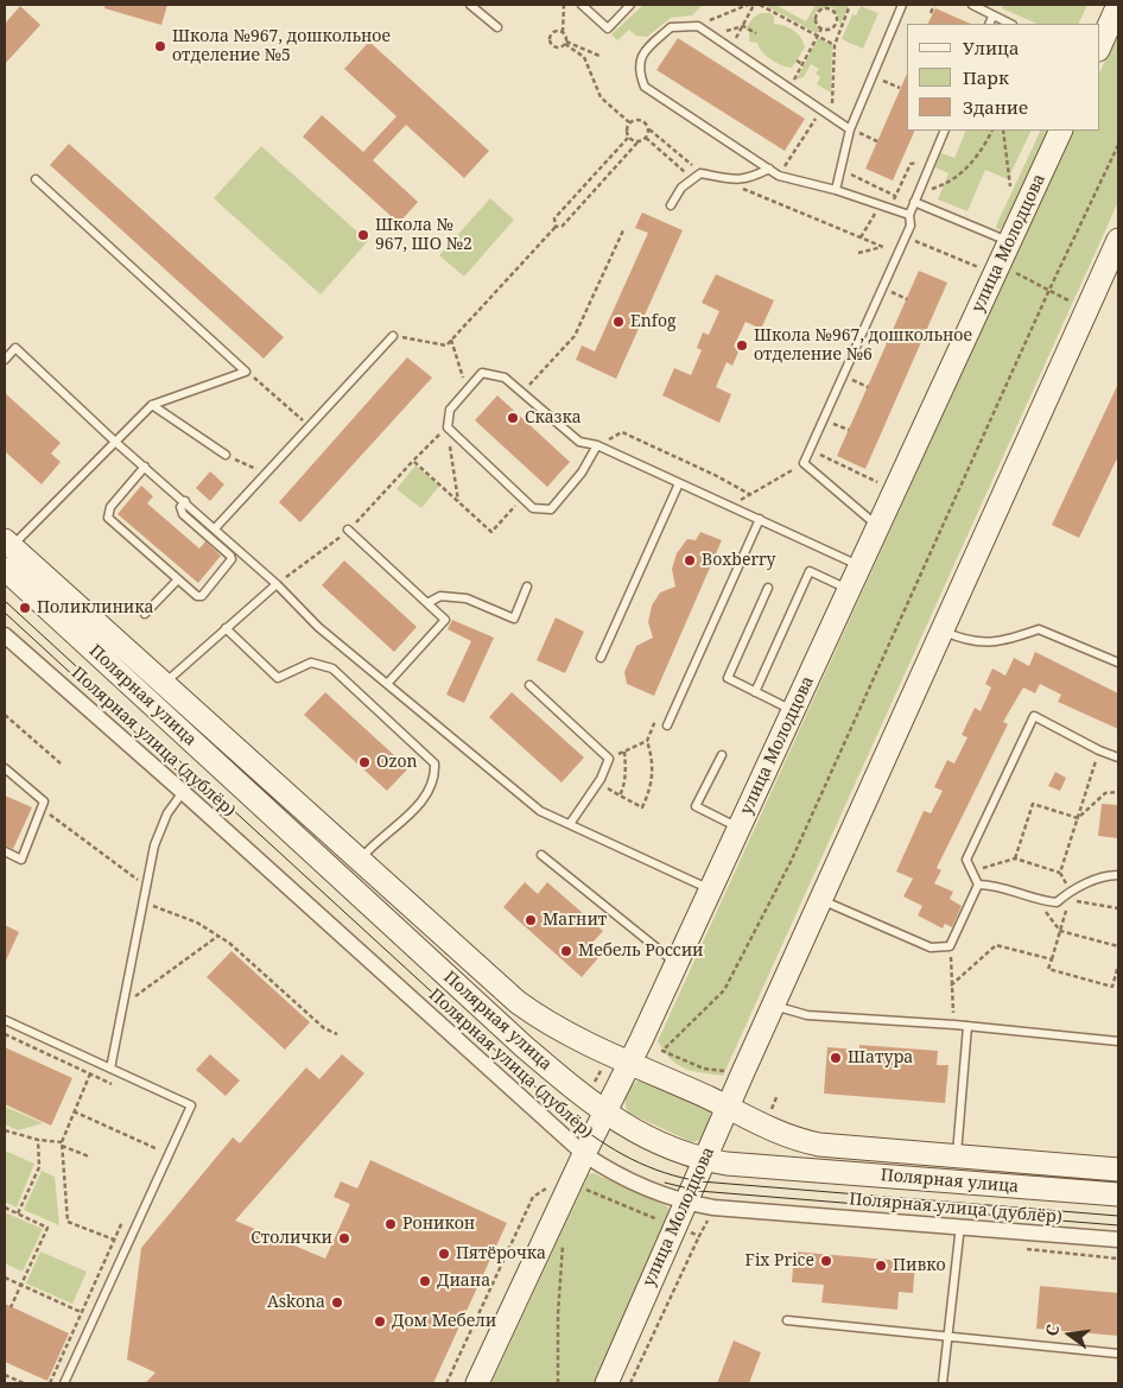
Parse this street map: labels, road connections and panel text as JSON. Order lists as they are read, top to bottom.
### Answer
{
  "streets": {
    "street": ["улица Молодцова", "Полярная улица", "Полярная улица (дублёр)"]
  },
  "crossings": [
    ["улица Молодцова", "Полярная улица"],
    ["улица Молодцова", "Полярная улица (дублёр)"]
  ],
  "places": [
    "Школа №967, дошкольное отделение №5",
    "Школа № 967, ШО №2",
    "Enfog",
    "Школа №967, дошкольное отделение №6",
    "Сказка",
    "Boxberry",
    "Поликлиника",
    "Ozon",
    "Магнит",
    "Мебель России",
    "Шатура",
    "Роникон",
    "Столички",
    "Пятёрочка",
    "Fix Price",
    "Пивко",
    "Диана",
    "Askona",
    "Дом Мебели"
  ],
  "legend": ["Улица", "Парк", "Здание"],
  "north": "left"
}
